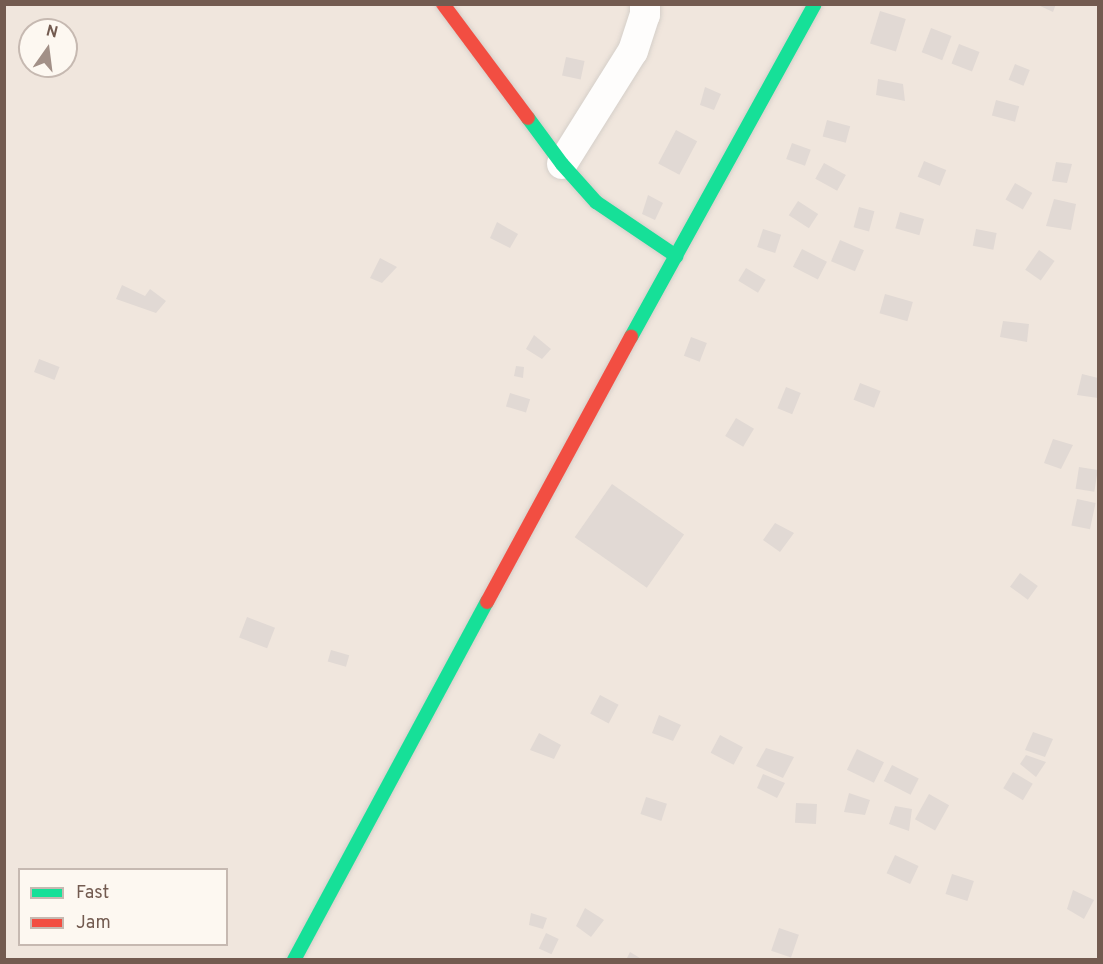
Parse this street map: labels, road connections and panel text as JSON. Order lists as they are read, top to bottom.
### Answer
{
  "legend": ["Fast", "Jam"],
  "north": "top"
}
